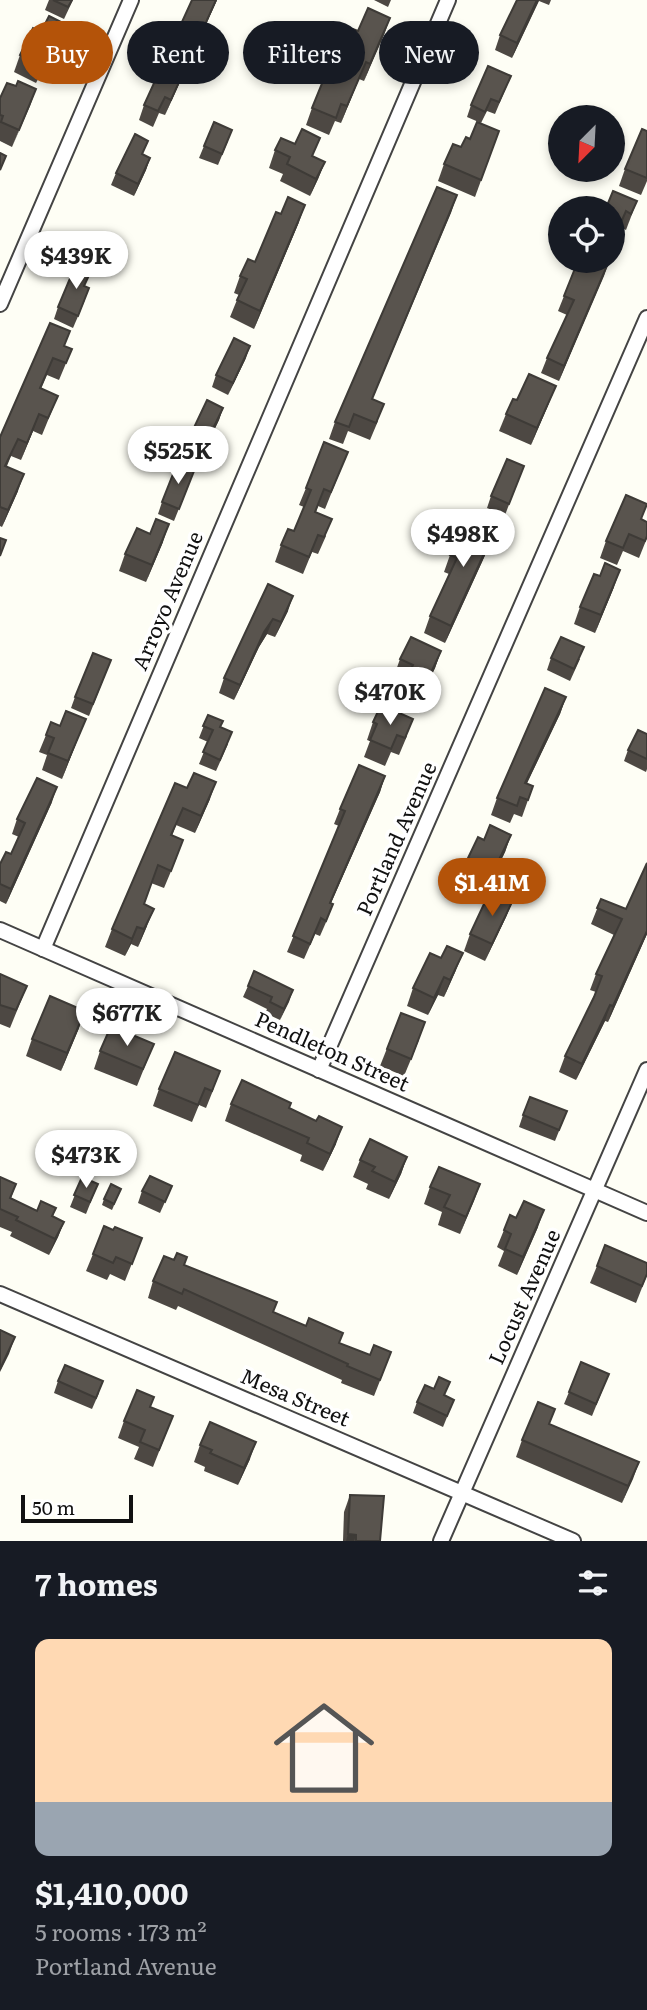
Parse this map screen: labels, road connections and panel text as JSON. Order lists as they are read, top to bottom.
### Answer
{
  "streets": {
    "street": [
      "Arroyo Avenue",
      "Portland Avenue",
      "Pendleton Street",
      "Locust Avenue",
      "Mesa Street"
    ]
  },
  "crossings": [
    ["Arroyo Avenue", "Pendleton Street"],
    ["Portland Avenue", "Pendleton Street"],
    ["Pendleton Street", "Locust Avenue"],
    ["Locust Avenue", "Mesa Street"]
  ],
  "scale_bar": "50 m",
  "north": "bottom left",
  "page": {
    "chip": [
      "Buy",
      "Rent",
      "Filters",
      "New"
    ],
    "price": [
      "$439K",
      "$525K",
      "$498K",
      "$470K",
      "$1.41M",
      "$677K",
      "$473K"
    ],
    "scale": "50 m",
    "heading": "7 homes",
    "list": [
      {
        "name": "$1,410,000",
        "note": "5 rooms · 173 m² · Portland Avenue"
      }
    ]
  }
}
